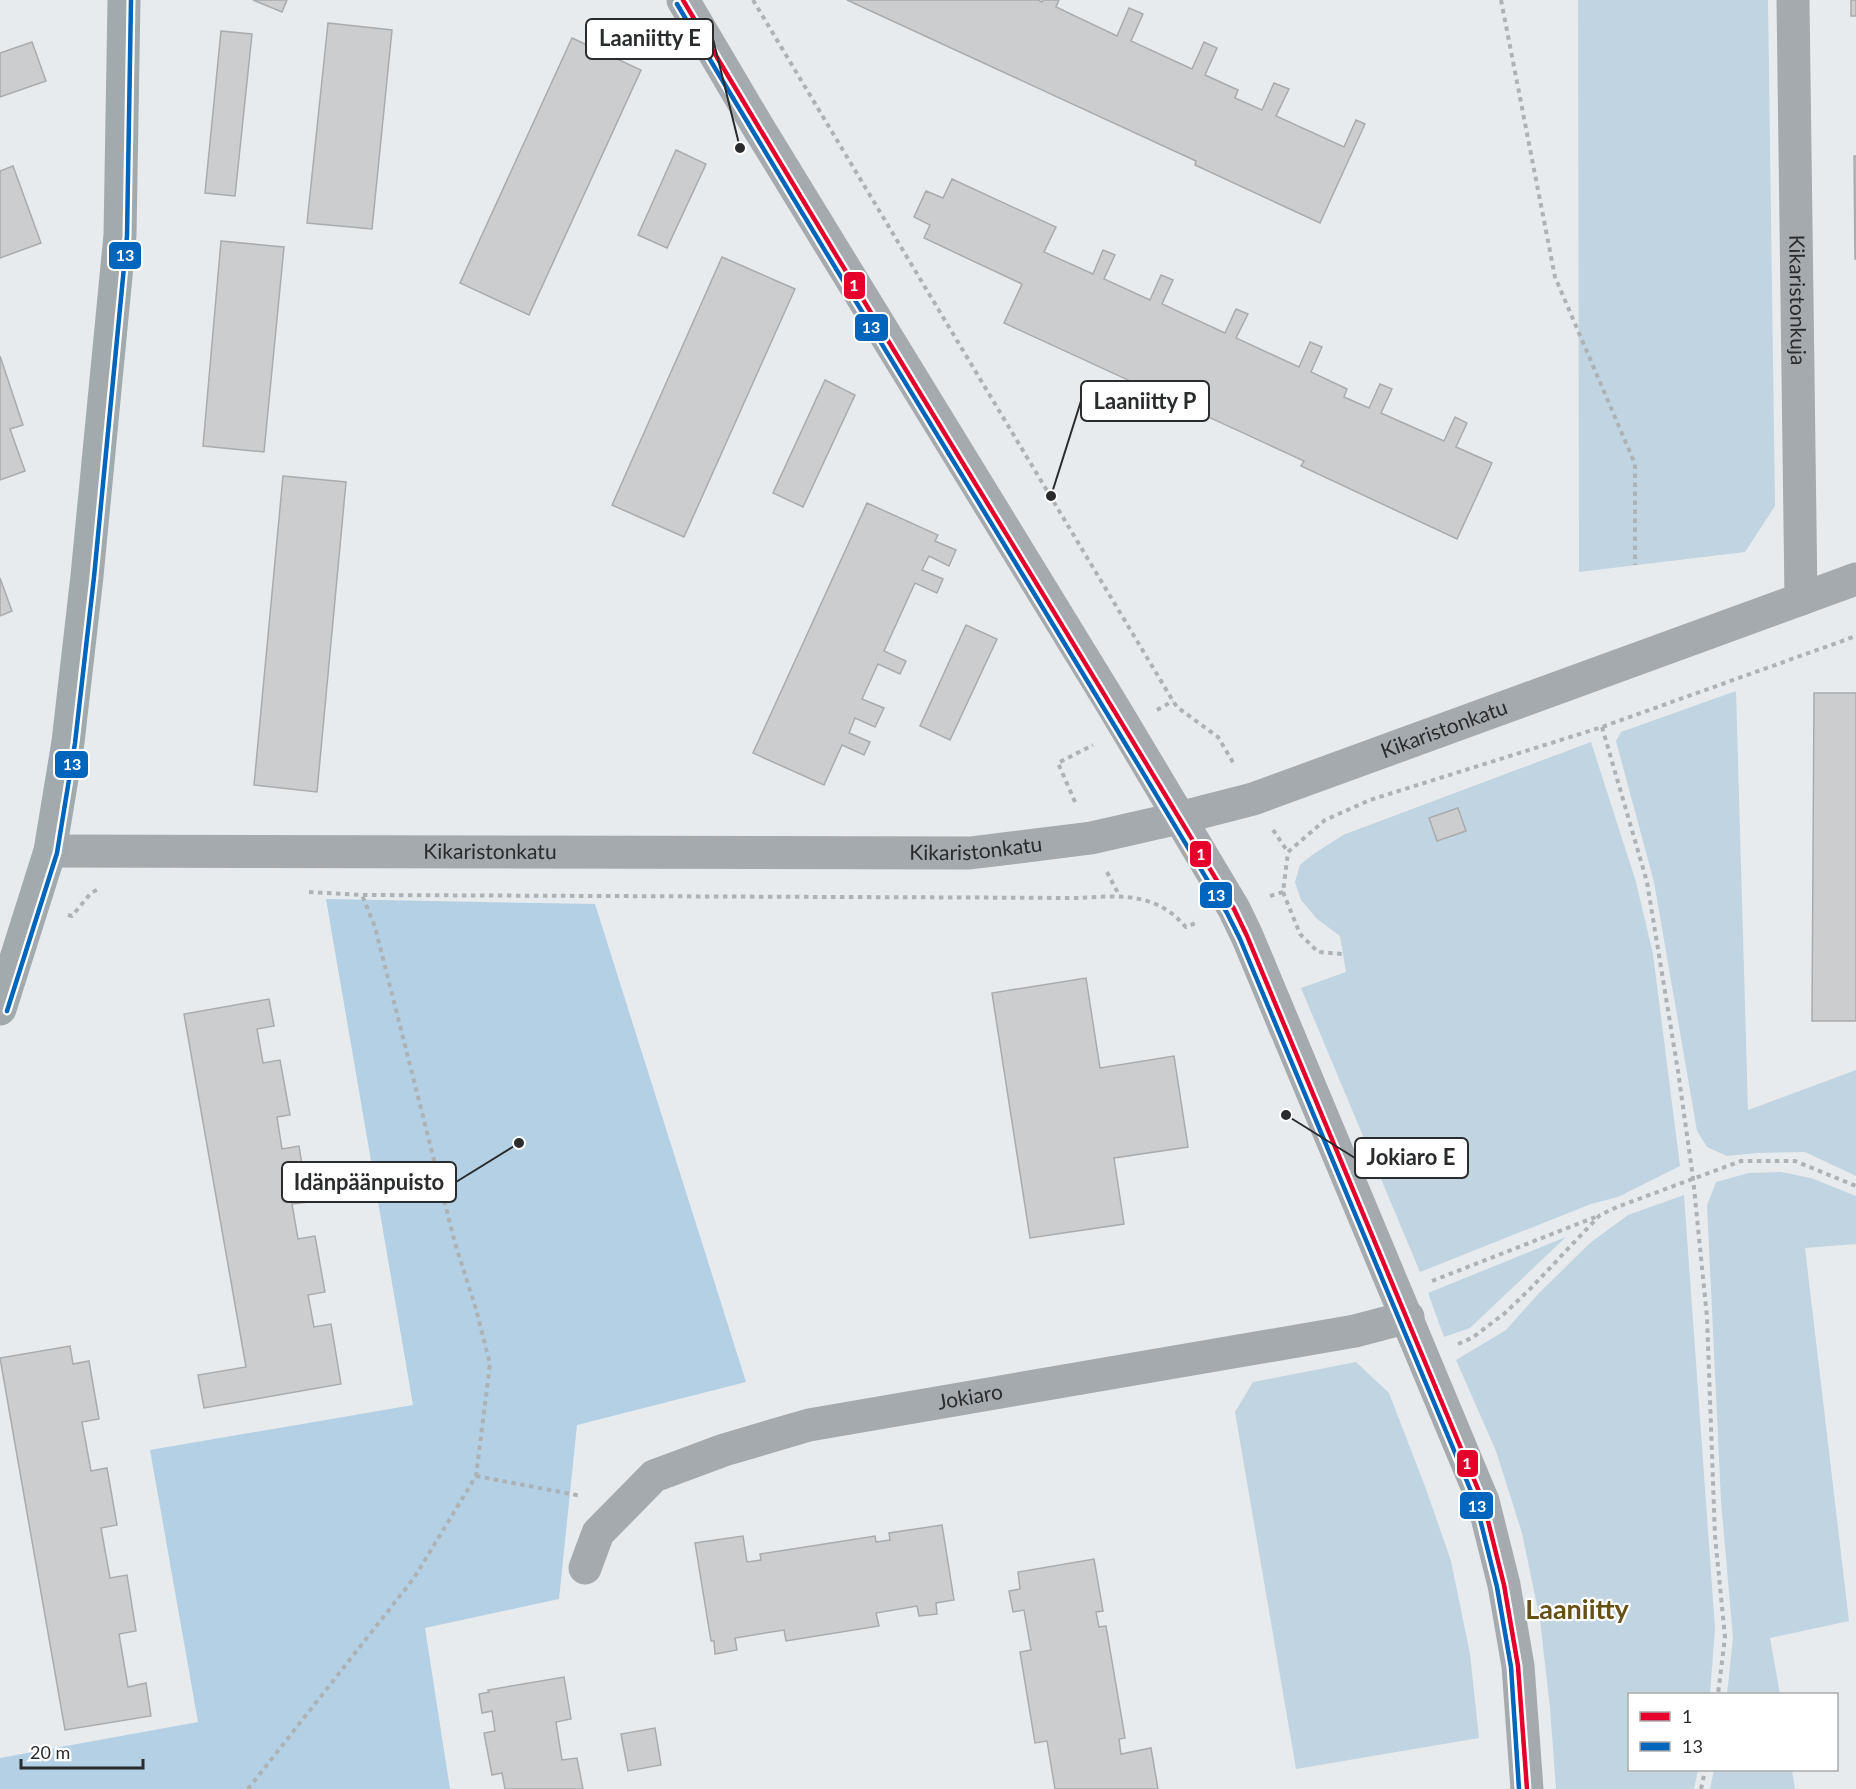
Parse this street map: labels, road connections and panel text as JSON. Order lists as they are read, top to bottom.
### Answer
{
  "streets": {
    "street": ["Kikaristonkuja", "Kikaristonkatu", "Jokiaro"]
  },
  "crossings": [
    ["Kikaristonkuja", "Kikaristonkatu"]
  ],
  "districts": ["Laaniitty"],
  "places": [
    "Laaniitty E",
    "Laaniitty P",
    "Jokiaro E",
    "Idänpäänpuisto"
  ],
  "lines": ["transit line 1", "transit line 13"],
  "legend": ["1", "13"],
  "scale_bar": "20 m"
}
